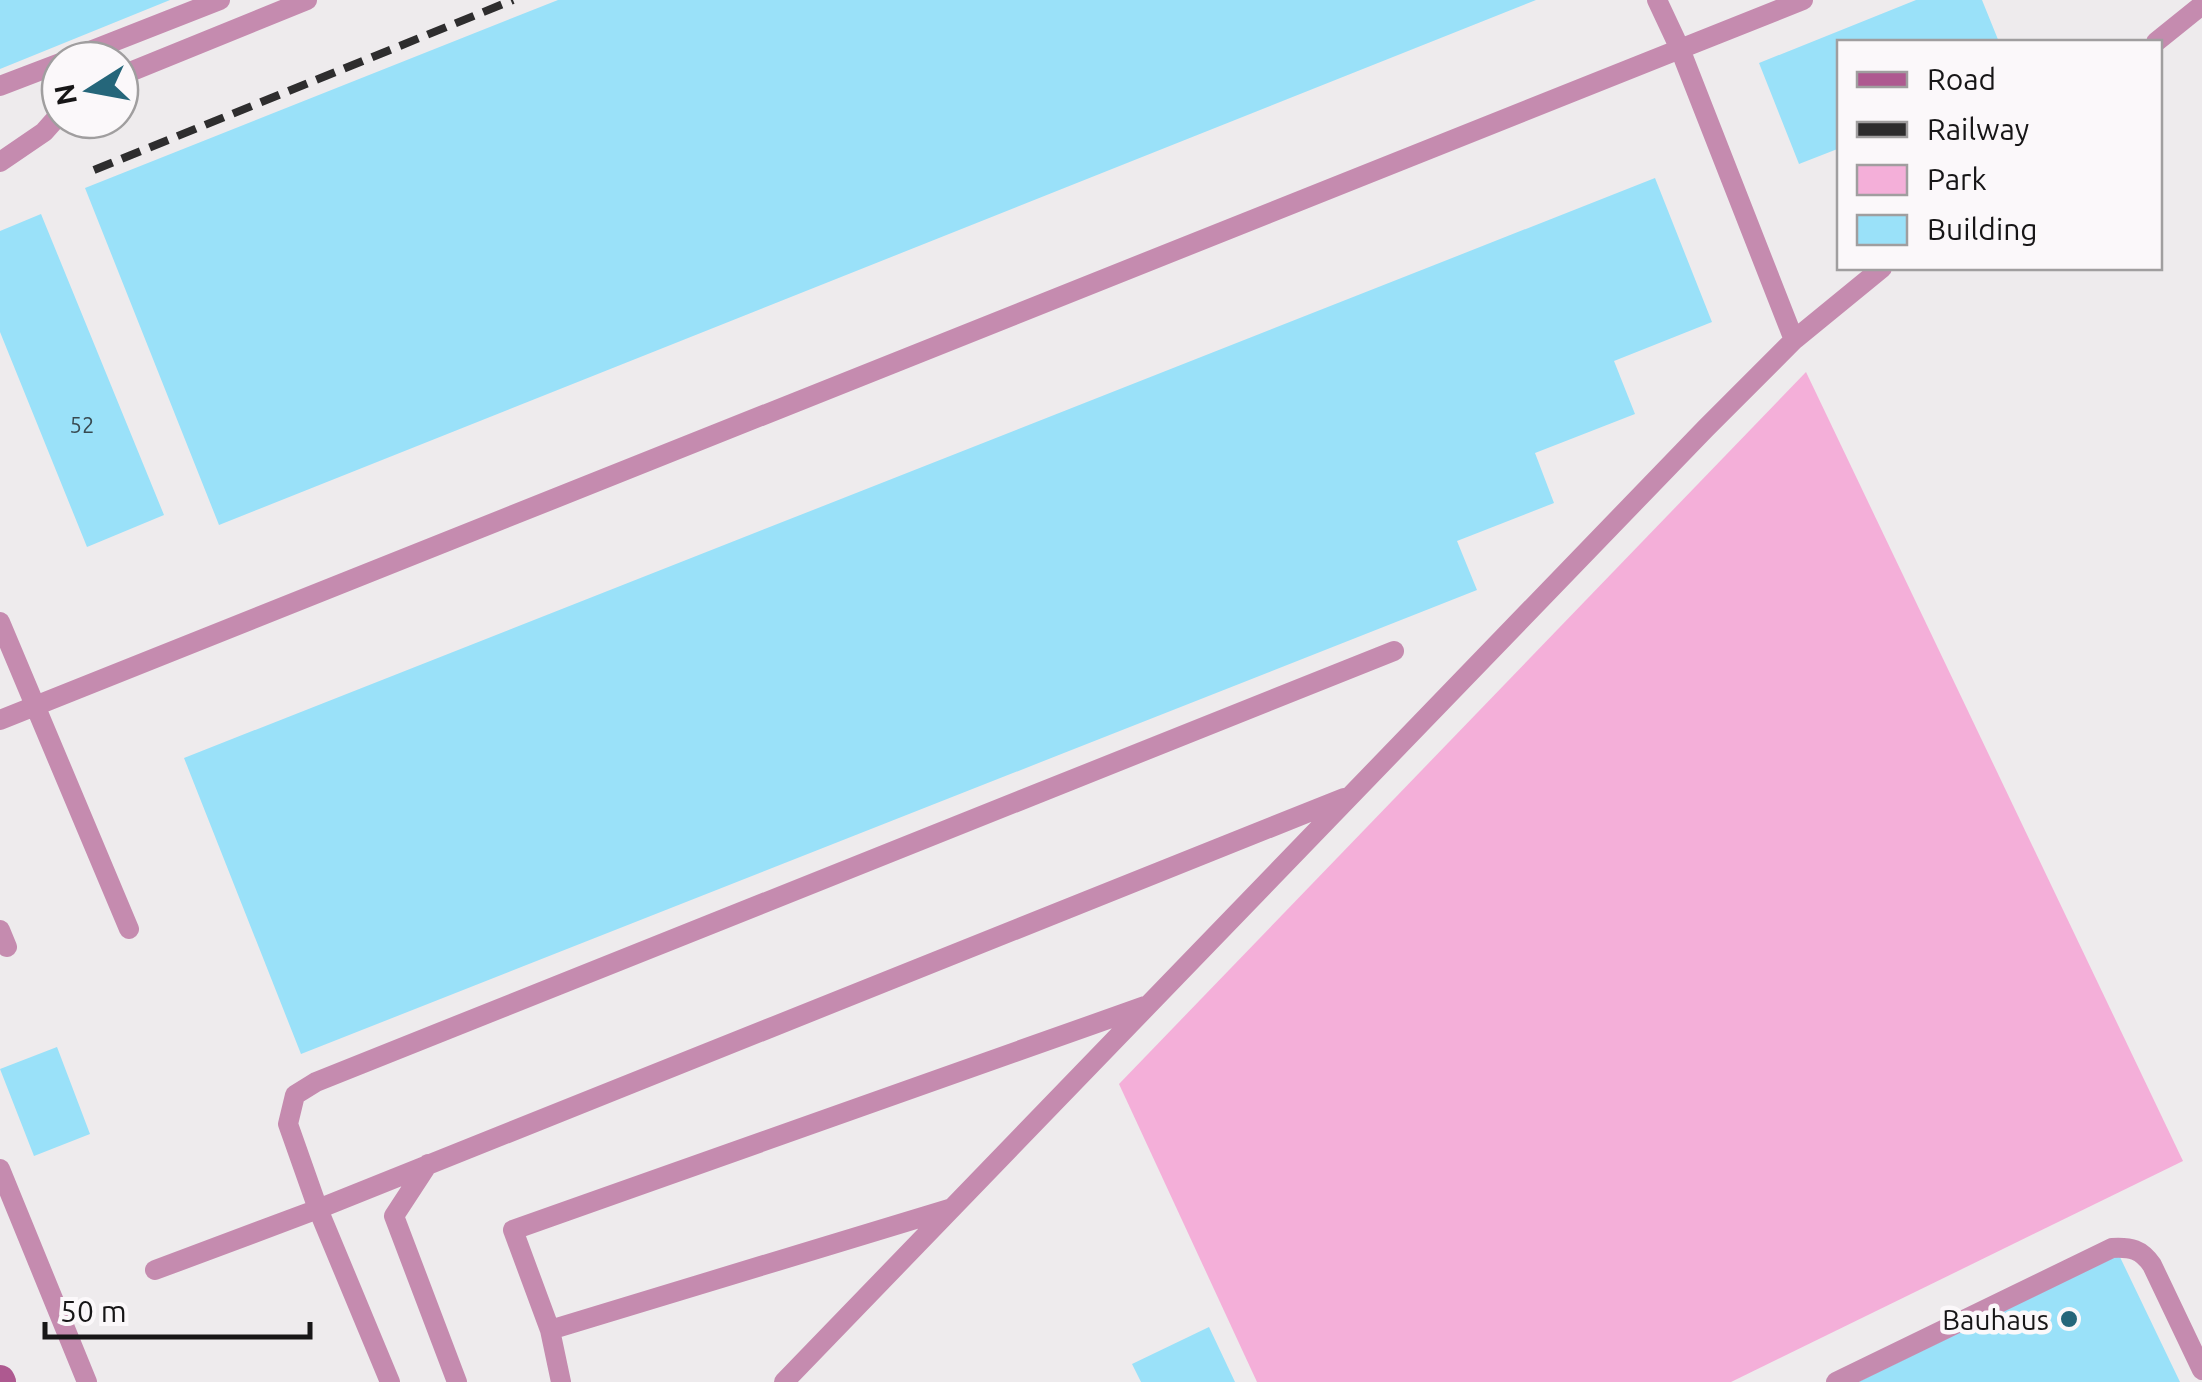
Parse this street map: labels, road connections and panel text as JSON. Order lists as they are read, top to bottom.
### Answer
{
  "places": ["Bauhaus"],
  "house_numbers": ["52"],
  "legend": [
    "Road",
    "Railway",
    "Park",
    "Building"
  ],
  "scale_bar": "50 m",
  "north": "left"
}
